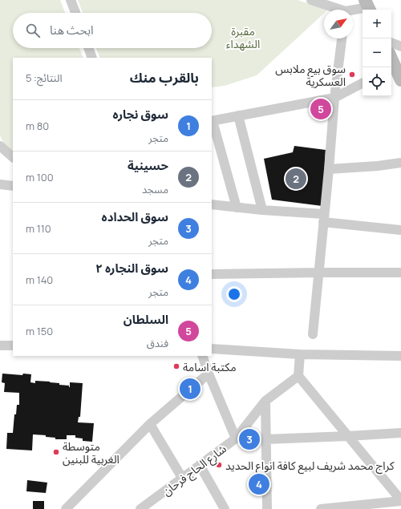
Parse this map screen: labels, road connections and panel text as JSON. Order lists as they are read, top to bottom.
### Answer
{
  "streets": {
    "street": ["شارع الحاج فرحان"]
  },
  "parks": ["مقبرة الشهداء"],
  "places": [
    "سوق بيع ملابس العسكرية",
    "مكتبة اسامة",
    "متوسطة الغربية للبنين",
    "كراج محمد شريف لبيع كافة انواع الحديد"
  ],
  "north": "top right",
  "page": {
    "map_buttons": ["+", "−"],
    "search": "ابحث هنا",
    "heading": ["بالقرب منك", "النتائج: 5"],
    "pins": [
      "5",
      "2",
      "1",
      "3",
      "4"
    ],
    "list": [
      {
        "mark": "1",
        "name": "سوق نجاره",
        "note": "متجر",
        "value": "80 m"
      },
      {
        "mark": "2",
        "name": "حسينية",
        "note": "مسجد",
        "value": "100 m"
      },
      {
        "mark": "3",
        "name": "سوق الحداده",
        "note": "متجر",
        "value": "110 m"
      },
      {
        "mark": "4",
        "name": "سوق النجاره ٢",
        "note": "متجر",
        "value": "140 m"
      },
      {
        "mark": "5",
        "name": "السلطان",
        "note": "فندق",
        "value": "150 m"
      }
    ]
  }
}
